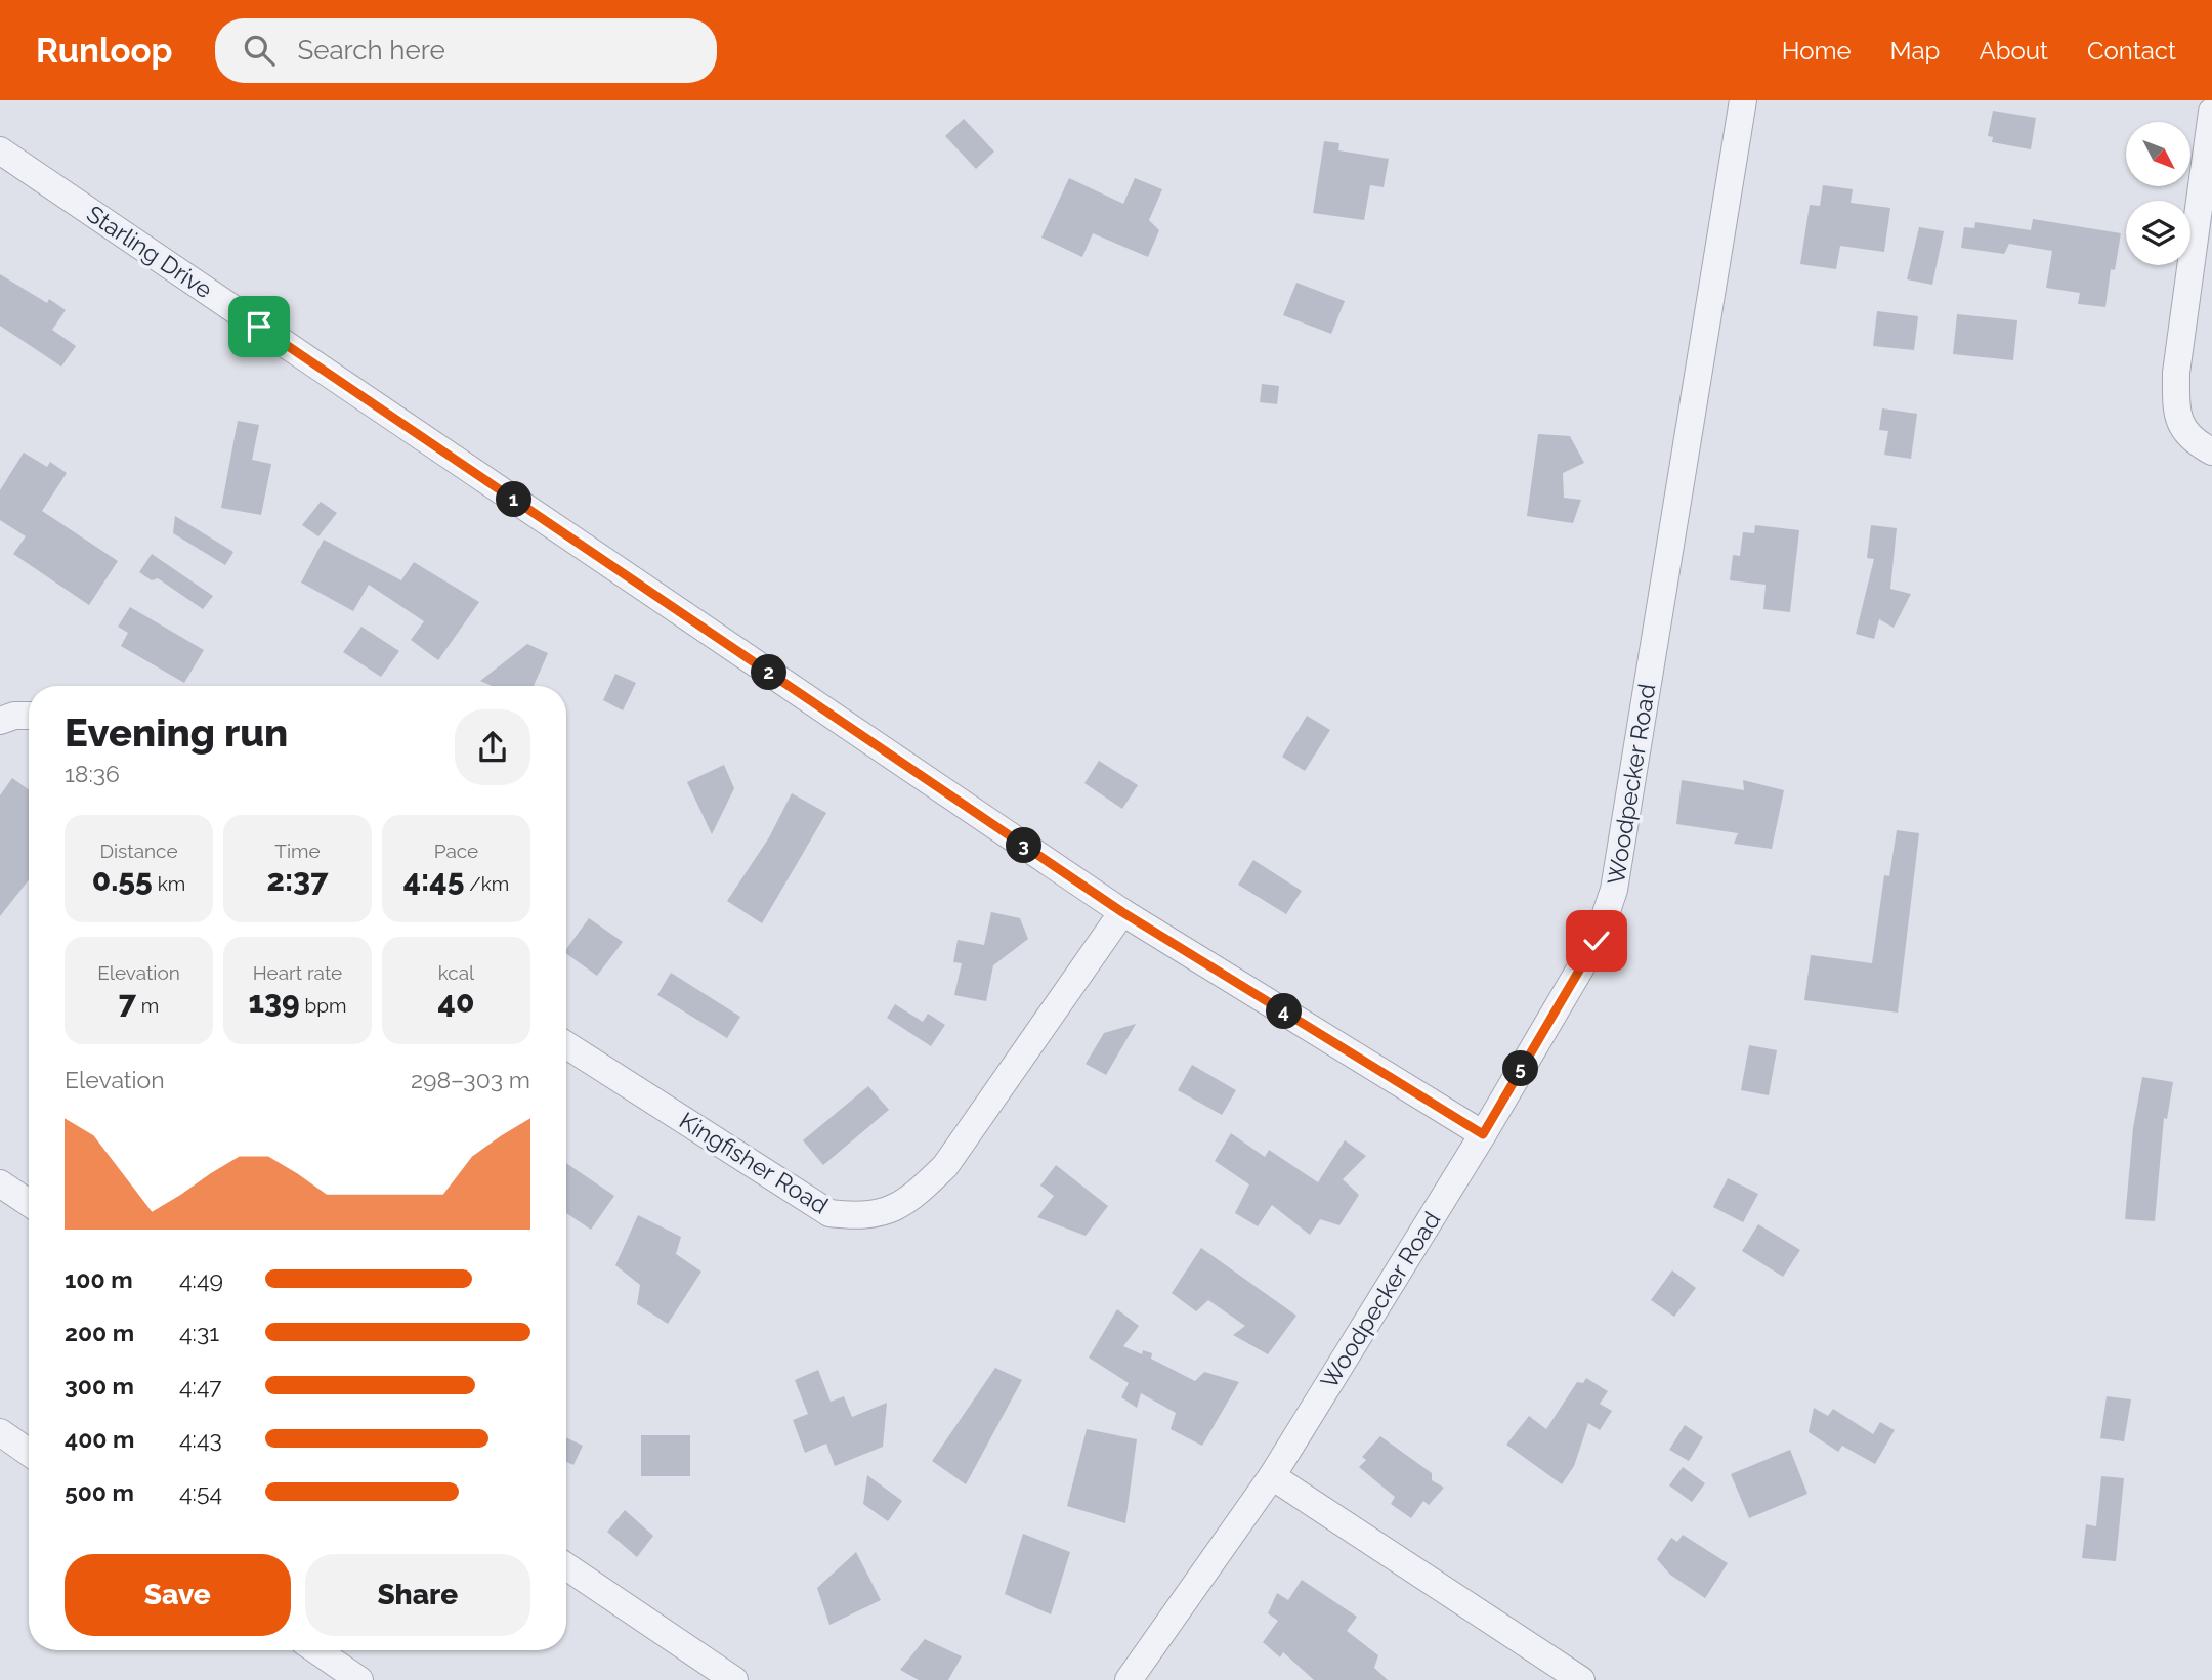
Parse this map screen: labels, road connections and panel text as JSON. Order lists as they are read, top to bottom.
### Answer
{
  "streets": {
    "street": ["Starling Drive", "Woodpecker Road", "Kingfisher Road"]
  },
  "crossings": [
    ["Starling Drive", "Woodpecker Road"],
    ["Starling Drive", "Kingfisher Road"]
  ],
  "north": "bottom right",
  "page": {
    "header": "Runloop",
    "search": "Search here",
    "nav": [
      "Home",
      "Map",
      "About",
      "Contact"
    ],
    "pins": [
      "1",
      "2",
      "3",
      "4",
      "5"
    ],
    "heading": ["Evening run", "18:36"],
    "stats": [
      ["Distance", "0.55 km"],
      ["Time", "2:37"],
      ["Pace", "4:45 /km"],
      ["Elevation", "7 m"],
      ["Heart rate", "139 bpm"],
      ["kcal", "40"]
    ],
    "chart": ["Elevation", "298–303 m"],
    "list": [
      {
        "name": "100 m",
        "note": "4:49"
      },
      {
        "name": "200 m",
        "note": "4:31"
      },
      {
        "name": "300 m",
        "note": "4:47"
      },
      {
        "name": "400 m",
        "note": "4:43"
      },
      {
        "name": "500 m",
        "note": "4:54"
      }
    ],
    "buttons": ["Save", "Share"]
  }
}
